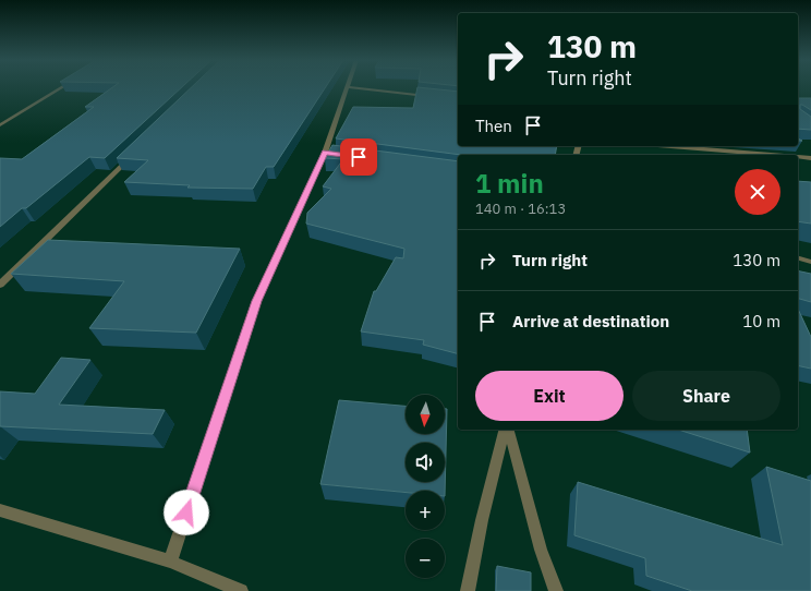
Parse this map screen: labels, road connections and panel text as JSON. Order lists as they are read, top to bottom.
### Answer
{
  "north": "bottom",
  "page": {
    "turn": ["130 m", "Turn right"],
    "then": "Then",
    "heading": ["1 min", "140 m · 16:13"],
    "list": [
      {
        "name": "Turn right",
        "value": "130 m"
      },
      {
        "name": "Arrive at destination",
        "value": "10 m"
      }
    ],
    "buttons": ["Exit", "Share"],
    "map_buttons": ["+", "−"]
  }
}
